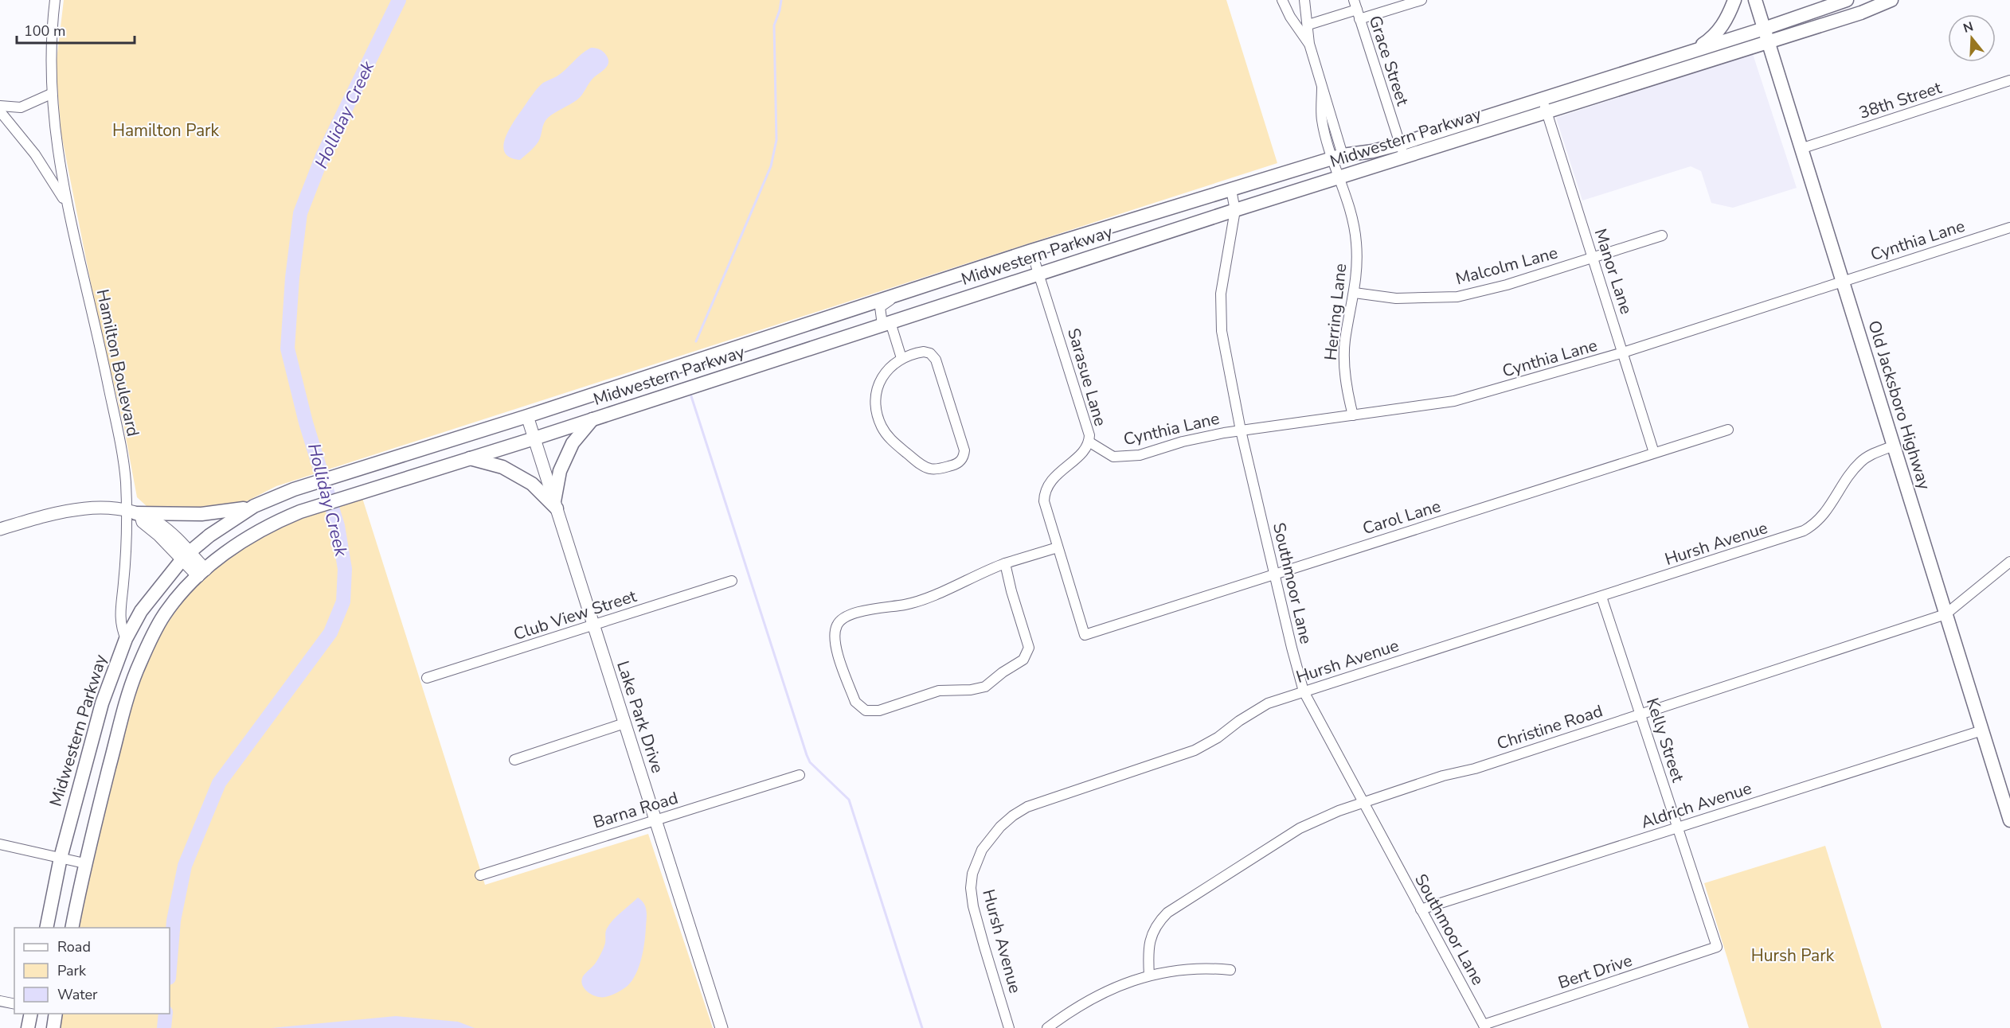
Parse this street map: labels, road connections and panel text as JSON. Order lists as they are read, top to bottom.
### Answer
{
  "streets": {
    "main road": ["Midwestern Parkway", "Old Jacksboro Highway"],
    "street": [
      "Grace Street",
      "38th Street",
      "Cynthia Lane",
      "Malcolm Lane",
      "Manor Lane",
      "Herring Lane",
      "Hamilton Boulevard",
      "Sarasue Lane",
      "Carol Lane",
      "Hursh Avenue",
      "Southmoor Lane",
      "Club View Street",
      "Lake Park Drive",
      "Christine Road",
      "Kelly Street",
      "Aldrich Avenue",
      "Barna Road",
      "Bert Drive"
    ]
  },
  "crossings": [
    ["Grace Street", "Midwestern Parkway"],
    ["38th Street", "Old Jacksboro Highway"],
    ["Midwestern Parkway", "Manor Lane"],
    ["Midwestern Parkway", "Herring Lane"],
    ["Midwestern Parkway", "Hamilton Boulevard"],
    ["Midwestern Parkway", "Sarasue Lane"],
    ["Midwestern Parkway", "Old Jacksboro Highway"],
    ["Midwestern Parkway", "Southmoor Lane"],
    ["Midwestern Parkway", "Lake Park Drive"],
    ["Cynthia Lane", "Manor Lane"],
    ["Cynthia Lane", "Herring Lane"],
    ["Cynthia Lane", "Sarasue Lane"],
    ["Cynthia Lane", "Old Jacksboro Highway"],
    ["Cynthia Lane", "Southmoor Lane"],
    ["Malcolm Lane", "Manor Lane"],
    ["Malcolm Lane", "Herring Lane"],
    ["Manor Lane", "Carol Lane"],
    ["Sarasue Lane", "Carol Lane"],
    ["Old Jacksboro Highway", "Hursh Avenue"],
    ["Old Jacksboro Highway", "Christine Road"],
    ["Old Jacksboro Highway", "Aldrich Avenue"],
    ["Carol Lane", "Southmoor Lane"],
    ["Hursh Avenue", "Southmoor Lane"],
    ["Hursh Avenue", "Kelly Street"],
    ["Southmoor Lane", "Christine Road"],
    ["Southmoor Lane", "Aldrich Avenue"],
    ["Southmoor Lane", "Bert Drive"],
    ["Club View Street", "Lake Park Drive"],
    ["Lake Park Drive", "Barna Road"],
    ["Christine Road", "Kelly Street"],
    ["Kelly Street", "Aldrich Avenue"],
    ["Kelly Street", "Bert Drive"]
  ],
  "water": ["Holliday Creek"],
  "parks": ["Hamilton Park", "Hursh Park"],
  "legend": ["Road", "Park", "Water"],
  "scale_bar": "100 m",
  "north": "top"
}
